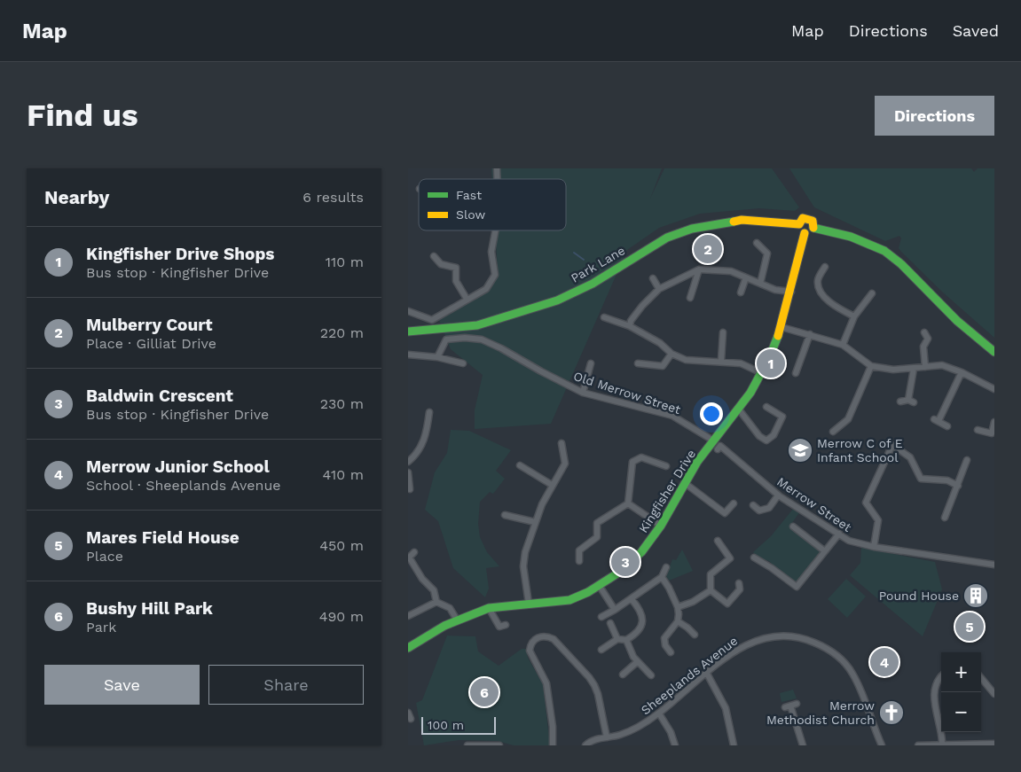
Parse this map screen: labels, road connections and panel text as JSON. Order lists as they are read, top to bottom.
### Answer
{
  "streets": {
    "main road": ["Park Lane", "Kingfisher Drive"],
    "street": ["Old Merrow Street", "Merrow Street", "Sheeplands Avenue"]
  },
  "crossings": [
    ["Park Lane", "Kingfisher Drive"],
    ["Old Merrow Street", "Kingfisher Drive"]
  ],
  "places": {
    "school or university": ["Merrow C of E Infant School"],
    "building": ["Pound House"],
    "church": ["Merrow Methodist Church"]
  },
  "legend": ["Fast", "Slow"],
  "scale_bar": "100 m",
  "page": {
    "header": "Map",
    "nav": ["Map", "Directions", "Saved"],
    "buttons": [
      "Directions",
      ["Save", "Share"]
    ],
    "title": "Find us",
    "heading": ["Nearby", "6 results"],
    "list": [
      {
        "mark": "1",
        "name": "Kingfisher Drive Shops",
        "note": "Bus stop · Kingfisher Drive",
        "value": "110 m"
      },
      {
        "mark": "2",
        "name": "Mulberry Court",
        "note": "Place · Gilliat Drive",
        "value": "220 m"
      },
      {
        "mark": "3",
        "name": "Baldwin Crescent",
        "note": "Bus stop · Kingfisher Drive",
        "value": "230 m"
      },
      {
        "mark": "4",
        "name": "Merrow Junior School",
        "note": "School · Sheeplands Avenue",
        "value": "410 m"
      },
      {
        "mark": "5",
        "name": "Mares Field House",
        "note": "Place",
        "value": "450 m"
      },
      {
        "mark": "6",
        "name": "Bushy Hill Park",
        "note": "Park",
        "value": "490 m"
      }
    ],
    "pins": [
      "2",
      "1",
      "3",
      "5",
      "4",
      "6"
    ],
    "map_buttons": ["+", "−"],
    "scale": "100 m"
  }
}
